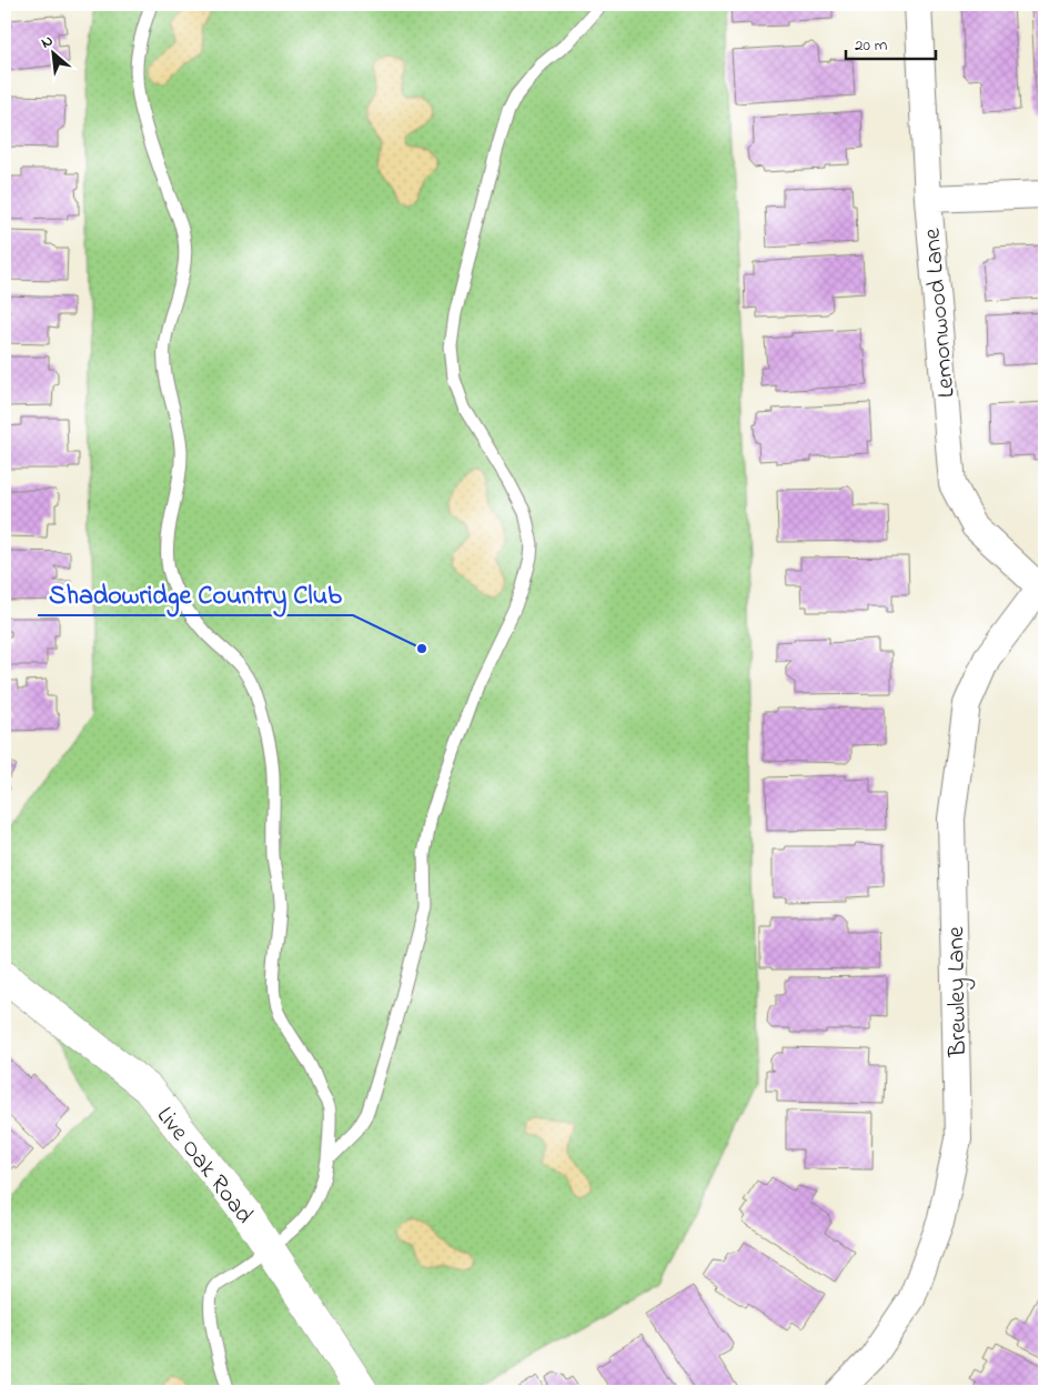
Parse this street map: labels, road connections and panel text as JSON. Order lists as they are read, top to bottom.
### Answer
{
  "streets": {
    "street": ["Lemonwood Lane", "Brewley Lane", "Live Oak Road"]
  },
  "crossings": [
    ["Lemonwood Lane", "Brewley Lane"]
  ],
  "places": ["Shadowridge Country Club"],
  "scale_bar": "20 m",
  "north": "top left"
}
